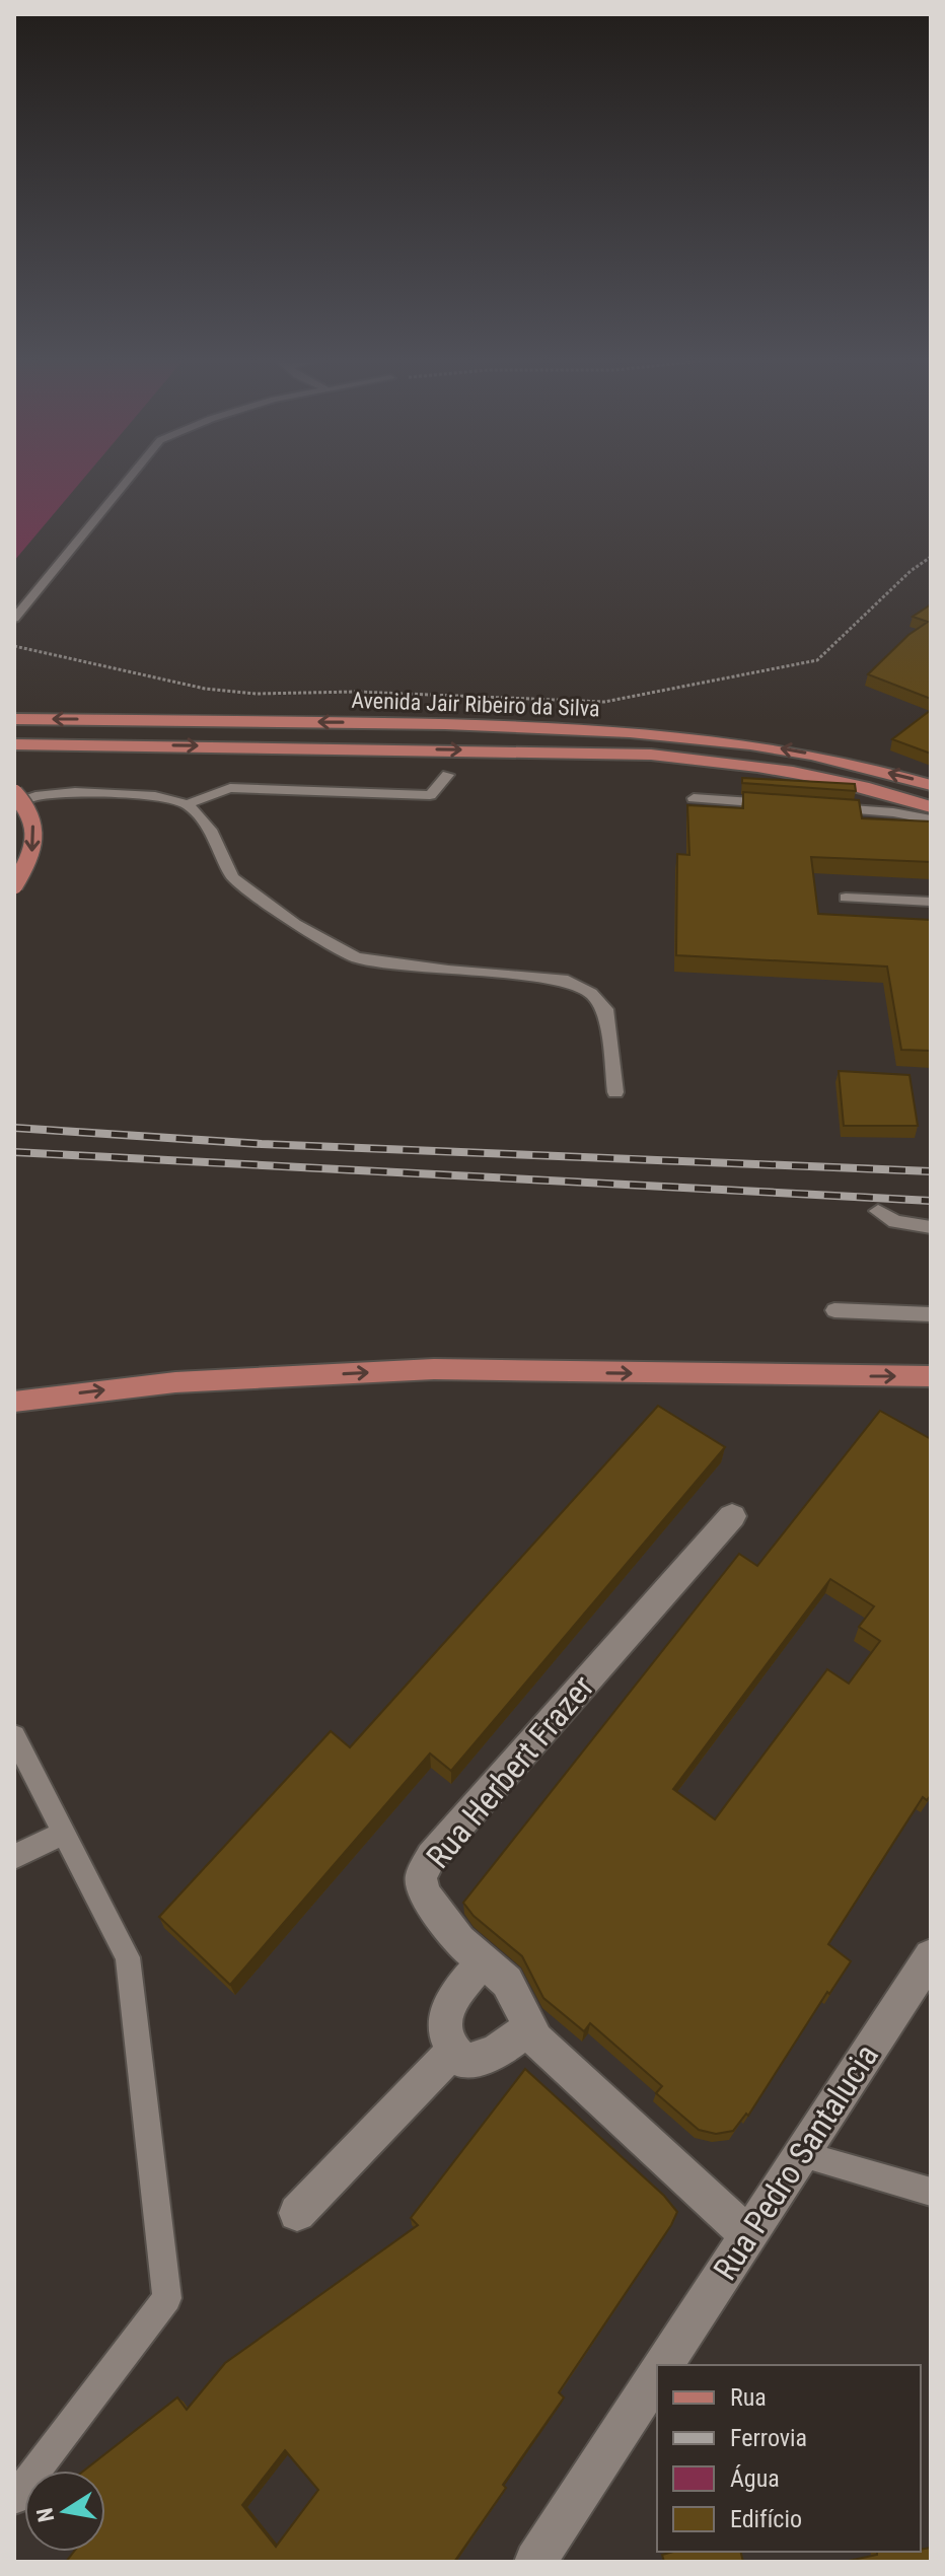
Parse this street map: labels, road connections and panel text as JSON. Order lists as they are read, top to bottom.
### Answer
{
  "streets": {
    "main road": ["Avenida Jair Ribeiro da Silva"],
    "street": ["Rua Herbert Frazer", "Rua Pedro Santalucia"]
  },
  "crossings": [
    ["Rua Herbert Frazer", "Rua Pedro Santalucia"]
  ],
  "legend": [
    "Rua",
    "Ferrovia",
    "Água",
    "Edifício"
  ],
  "north": "left"
}
